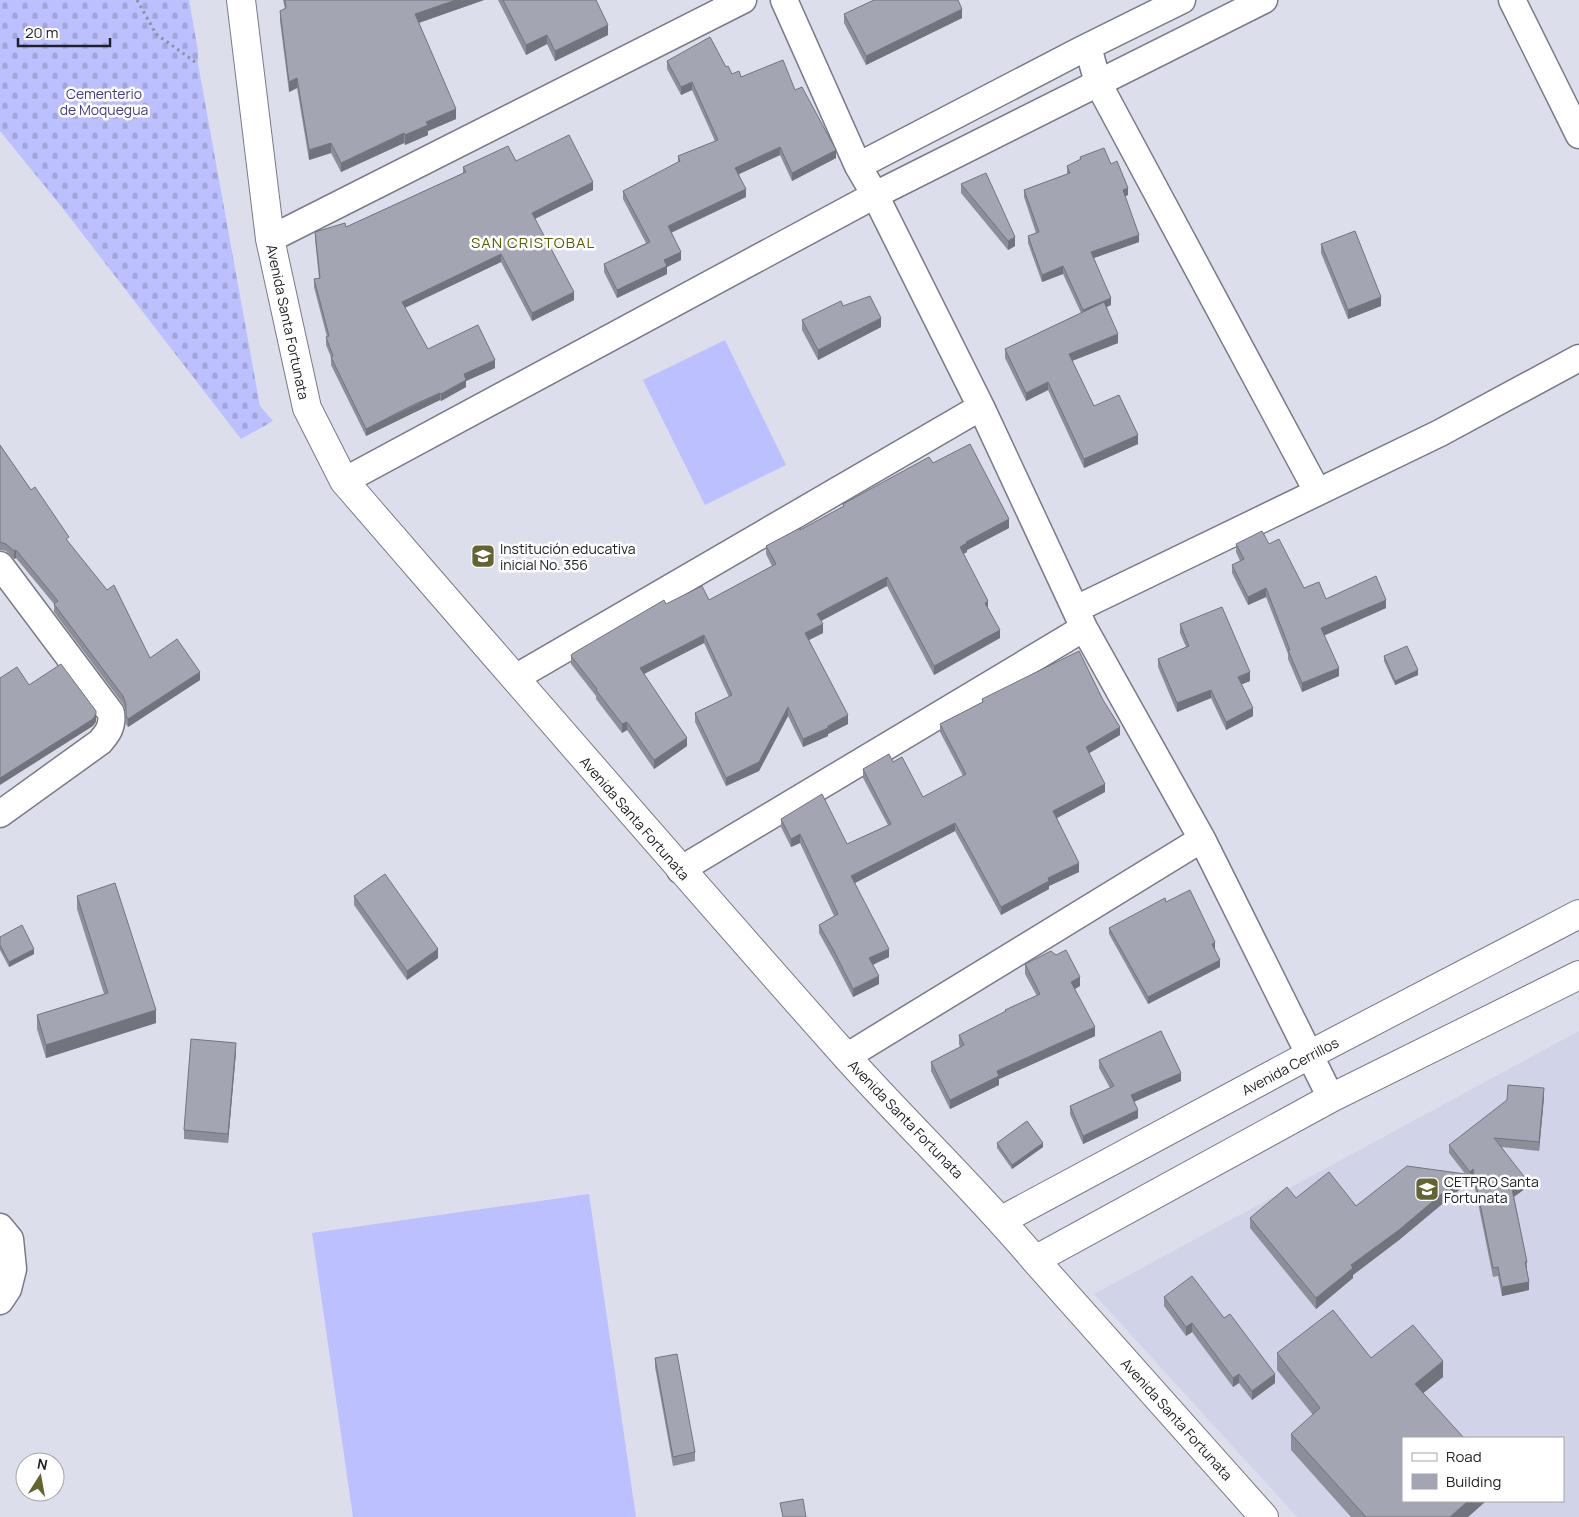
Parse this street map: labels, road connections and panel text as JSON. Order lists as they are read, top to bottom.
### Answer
{
  "streets": {
    "street": ["Avenida Santa Fortunata", "Avenida Cerrillos"]
  },
  "crossings": [
    ["Avenida Santa Fortunata", "Avenida Cerrillos"]
  ],
  "districts": ["SAN CRISTOBAL"],
  "parks": ["Cementerio de Moquegua"],
  "places": {
    "school or university": ["Institución educativa inicial No. 356", "CETPRO Santa Fortunata"]
  },
  "legend": ["Road", "Building"],
  "scale_bar": "20 m",
  "north": "top"
}
